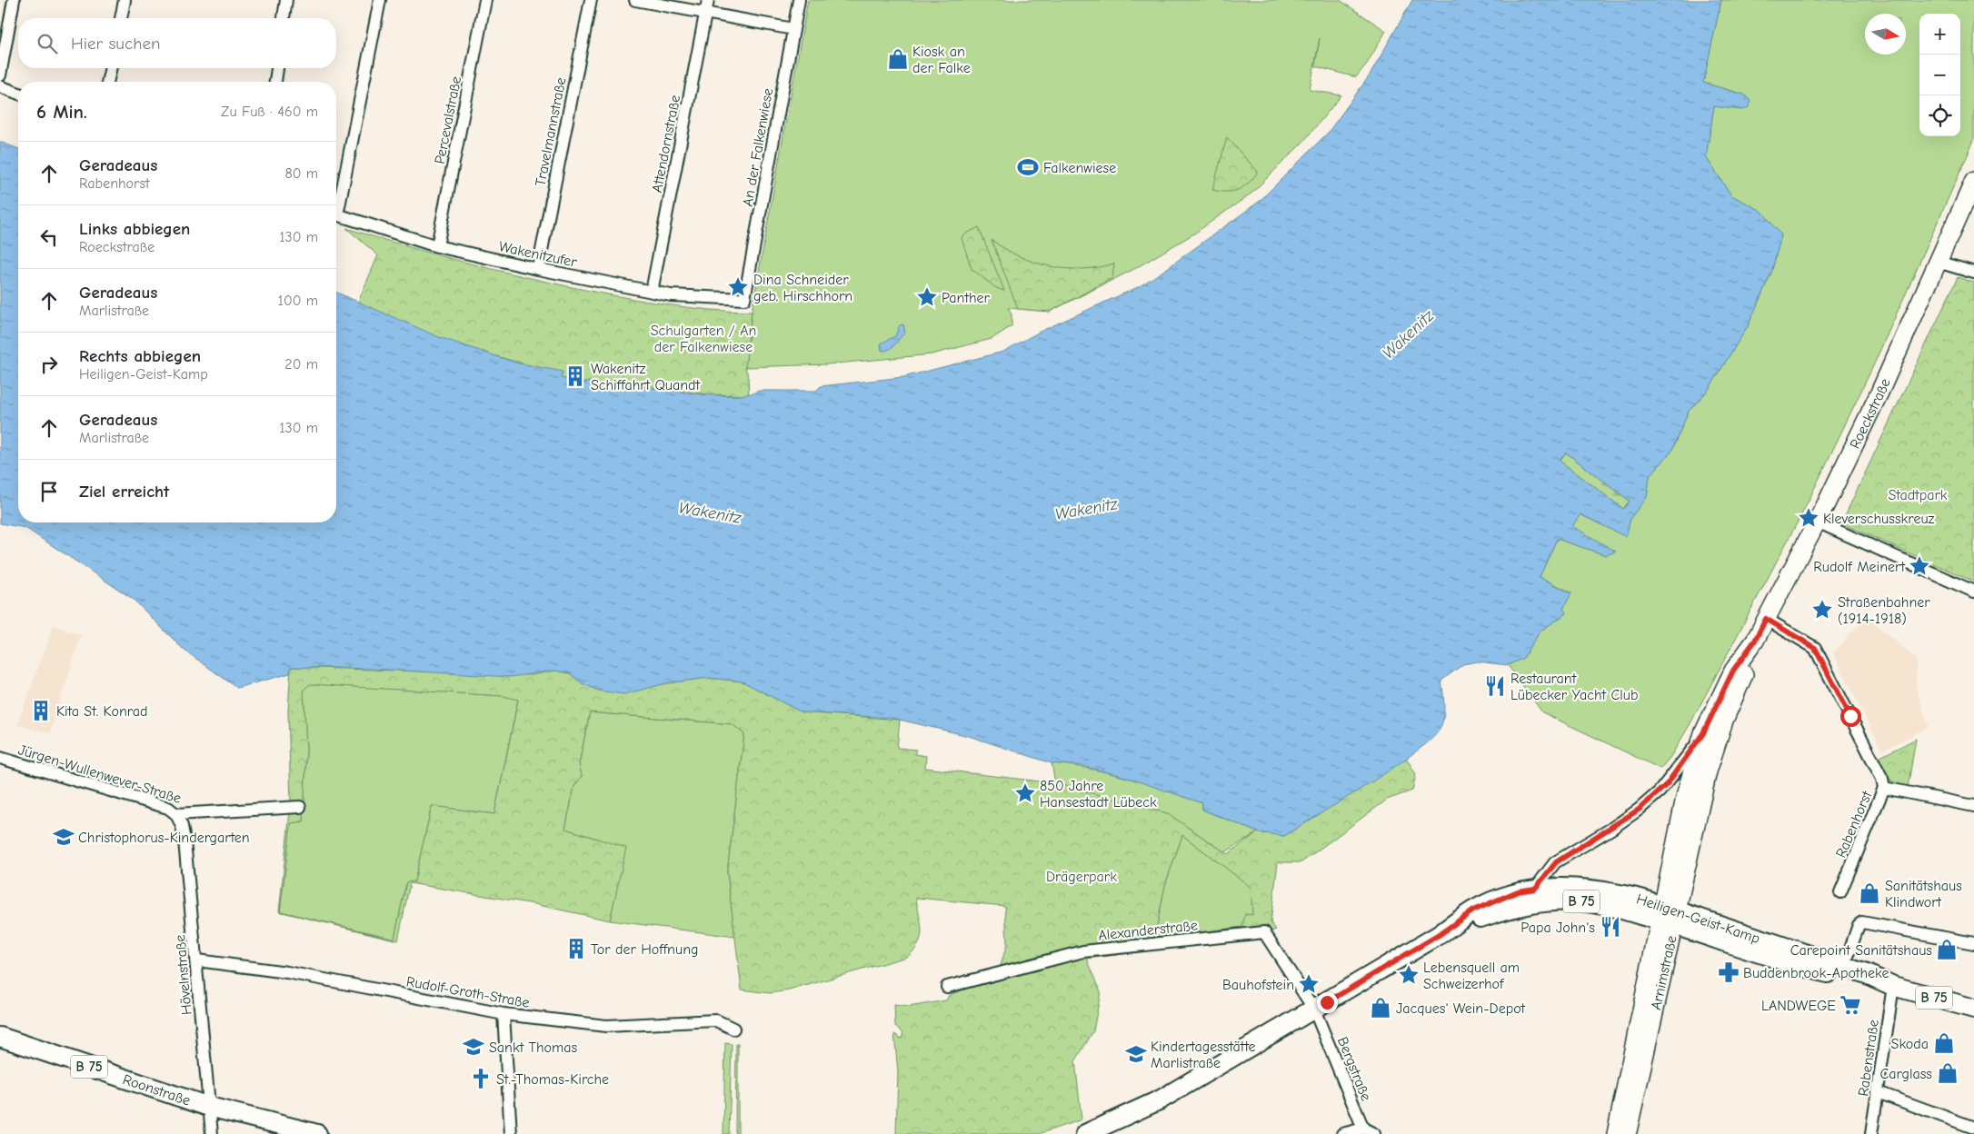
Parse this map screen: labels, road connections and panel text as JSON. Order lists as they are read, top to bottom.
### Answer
{
  "streets": {
    "main road": [
      "Roeckstraße",
      "B 75",
      "Heiligen-Geist-Kamp",
      "Arnimstraße",
      "Roonstraße"
    ],
    "street": [
      "Percevalstraße",
      "Travelmannstraße",
      "Attendornstraße",
      "An der Falkenwiese",
      "Wakenitzufer",
      "Jürgen-Wullenwever-Straße",
      "Rabenhorst",
      "Alexanderstraße",
      "Hövelnstraße",
      "Rudolf-Groth-Straße",
      "Rabenstraße",
      "Bergstraße"
    ]
  },
  "crossings": [
    ["Percevalstraße", "Wakenitzufer"],
    ["Travelmannstraße", "Wakenitzufer"],
    ["Attendornstraße", "Wakenitzufer"],
    ["An der Falkenwiese", "Wakenitzufer"],
    ["Roeckstraße", "Rabenhorst"],
    ["Roeckstraße", "Heiligen-Geist-Kamp"],
    ["Roeckstraße", "Arnimstraße"],
    ["Jürgen-Wullenwever-Straße", "Hövelnstraße"],
    ["B 75", "Heiligen-Geist-Kamp"],
    ["B 75", "Alexanderstraße"],
    ["B 75", "Bergstraße"],
    ["Heiligen-Geist-Kamp", "Arnimstraße"],
    ["Heiligen-Geist-Kamp", "Rabenstraße"],
    ["Alexanderstraße", "Bergstraße"],
    ["Hövelnstraße", "Rudolf-Groth-Straße"],
    ["Hövelnstraße", "Roonstraße"]
  ],
  "water": ["Wakenitz"],
  "parks": ["Schulgarten / An der Falkenwiese", "Stadtpark", "Drägerpark"],
  "places": {
    "shop": [
      "Kiosk an der Falke",
      "Sanitätshaus Klindwort",
      "Carepoint Sanitätshaus",
      "Jacques' Wein-Depot",
      "Skoda",
      "Carglass"
    ],
    "sports": ["Falkenwiese"],
    "place": [
      "Dina Schneider geb. Hirschhorn",
      "Panther",
      "Kleverschusskreuz",
      "Rudolf Meinert",
      "Straßenbahner (1914-1918)",
      "850 Jahre Hansestadt Lübeck",
      "Lebensquell am Schweizerhof",
      "Bauhofstein"
    ],
    "building": ["Wakenitz Schiffahrt Quandt", "Kita St. Konrad", "Tor der Hoffnung"],
    "restaurant": ["Restaurant Lübecker Yacht Club", "Papa John's"],
    "school or university": ["Christophorus-Kindergarten", "Sankt Thomas", "Kindertagesstätte Marlistraße"],
    "pharmacy": ["Buddenbrook-Apotheke"],
    "supermarket": ["LANDWEGE"],
    "church": ["St.-Thomas-Kirche"]
  },
  "north": "right",
  "page": {
    "map_buttons": ["+", "−"],
    "search": "Hier suchen",
    "heading": ["6 Min.", "Zu Fuß · 460 m"],
    "list": [
      ["Geradeaus", "Rabenhorst", "80 m"],
      ["Links abbiegen", "Roeckstraße", "130 m"],
      ["Geradeaus", "Marlistraße", "100 m"],
      ["Rechts abbiegen", "Heiligen-Geist-Kamp", "20 m"],
      ["Geradeaus", "Marlistraße", "130 m"],
      "Ziel erreicht"
    ]
  }
}
